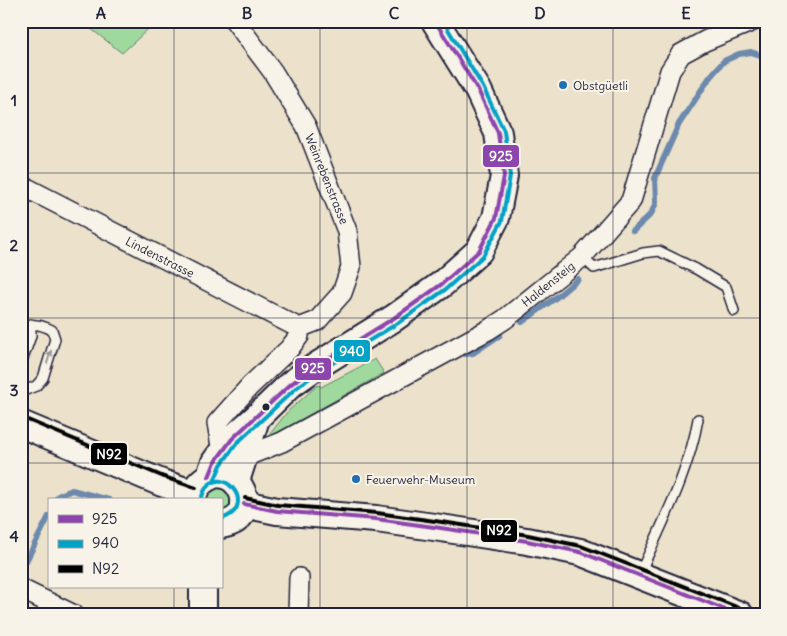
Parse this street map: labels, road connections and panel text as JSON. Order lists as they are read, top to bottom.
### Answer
{
  "streets": {
    "street": ["Weinrebenstrasse", "Lindenstrasse", "Haldensteig"]
  },
  "crossings": [
    ["Weinrebenstrasse", "Lindenstrasse"]
  ],
  "places": ["Obstgüetli", "Feuerwehr-Museum"],
  "lines": ["transit line 925", "transit line 940", "transit line N92"],
  "legend": ["925", "940", "N92"],
  "grid": {
    "columns": [
      "A",
      "B",
      "C",
      "D",
      "E"
    ],
    "rows": [
      "1",
      "2",
      "3",
      "4"
    ]
  }
}
